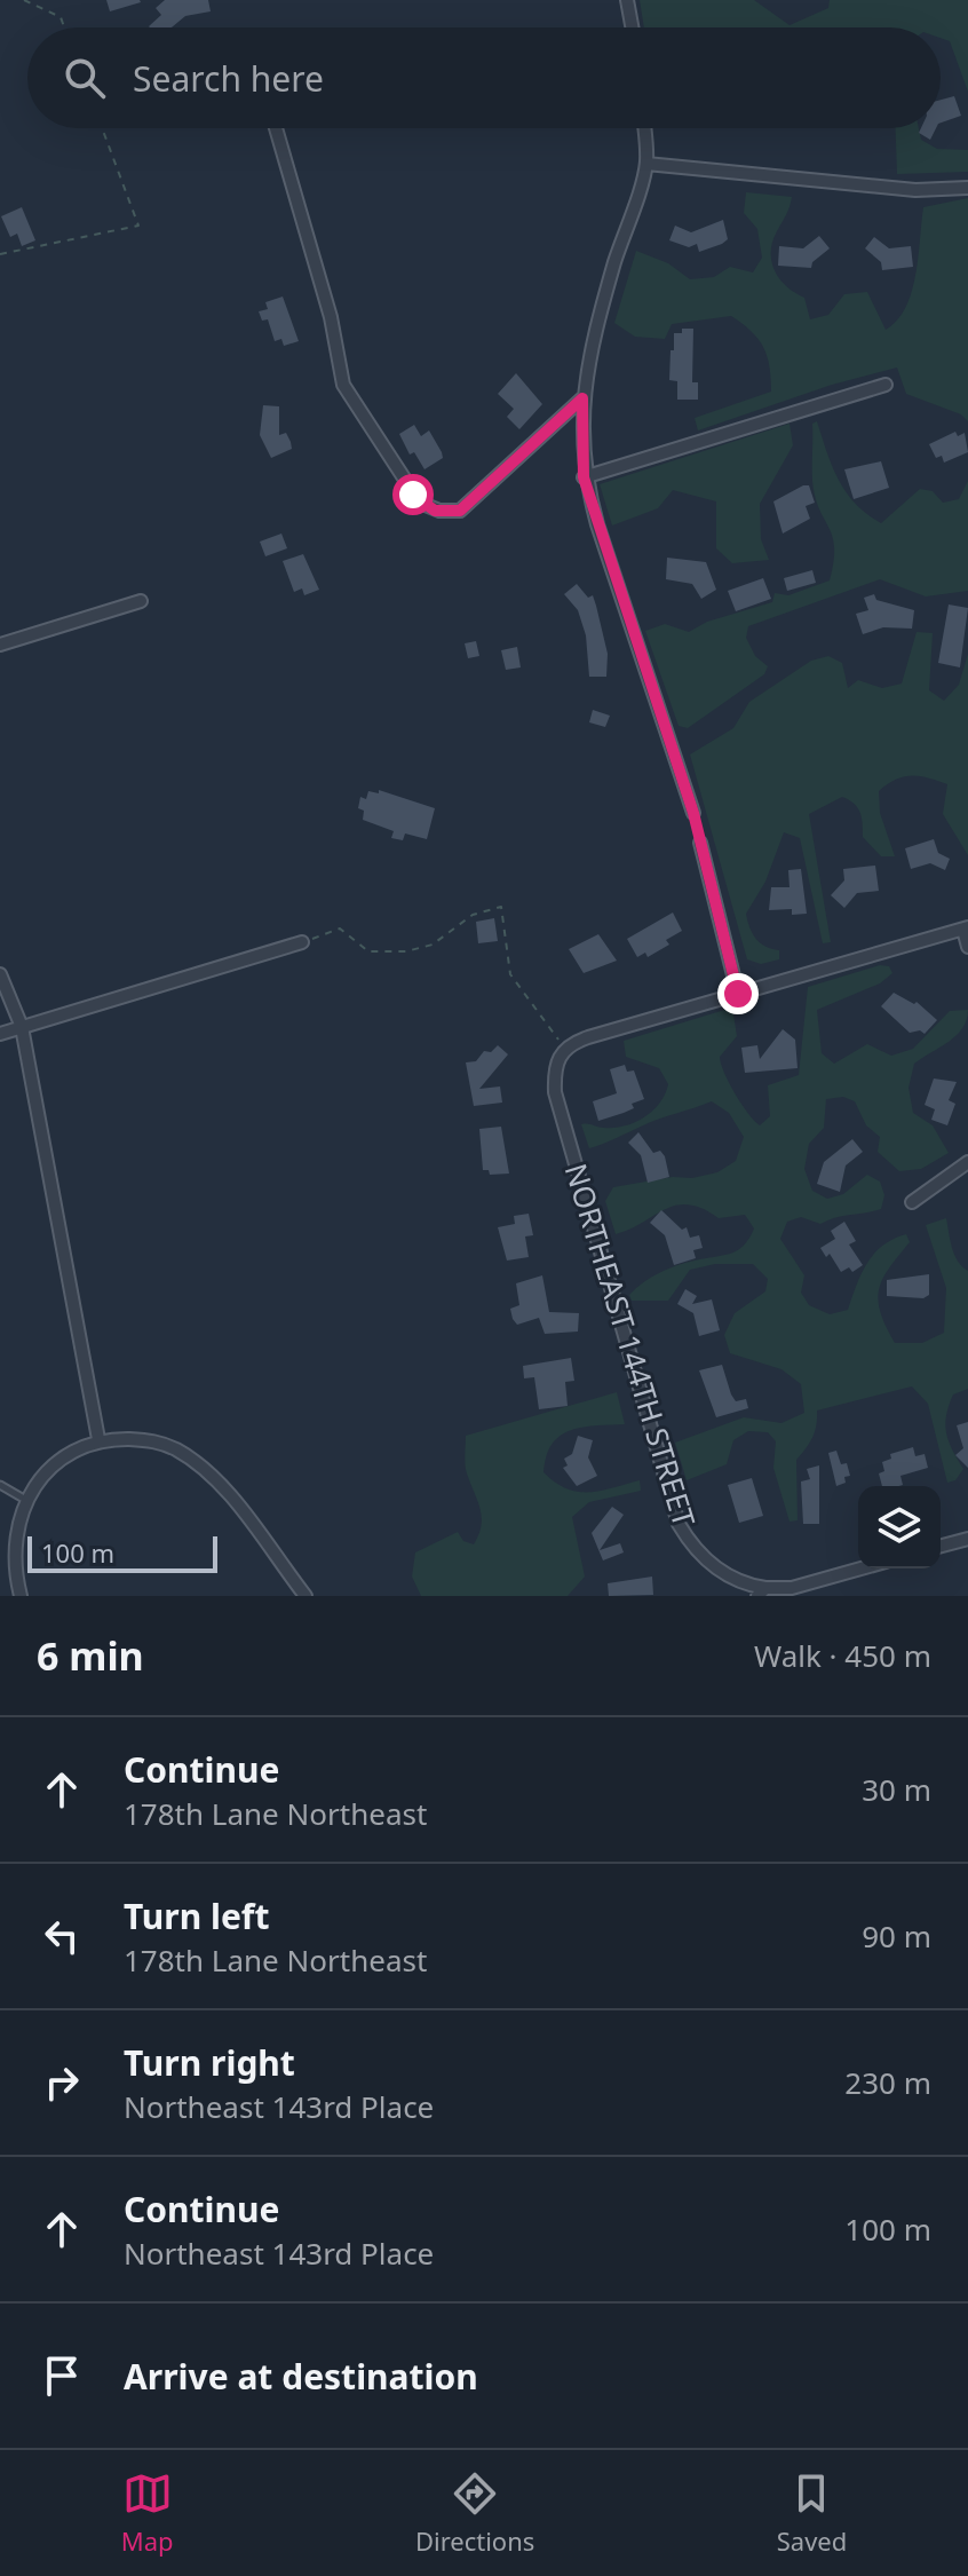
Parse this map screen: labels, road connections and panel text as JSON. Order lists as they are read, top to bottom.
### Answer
{
  "streets": {
    "street": ["NORTHEAST 144TH STREET"]
  },
  "scale_bar": "100 m",
  "page": {
    "search": "Search here",
    "scale": "100 m",
    "heading": ["6 min", "Walk · 450 m"],
    "list": [
      ["Continue", "178th Lane Northeast", "30 m"],
      ["Turn left", "178th Lane Northeast", "90 m"],
      ["Turn right", "Northeast 143rd Place", "230 m"],
      ["Continue", "Northeast 143rd Place", "100 m"],
      "Arrive at destination"
    ],
    "nav": ["Map", "Directions", "Saved"]
  }
}
